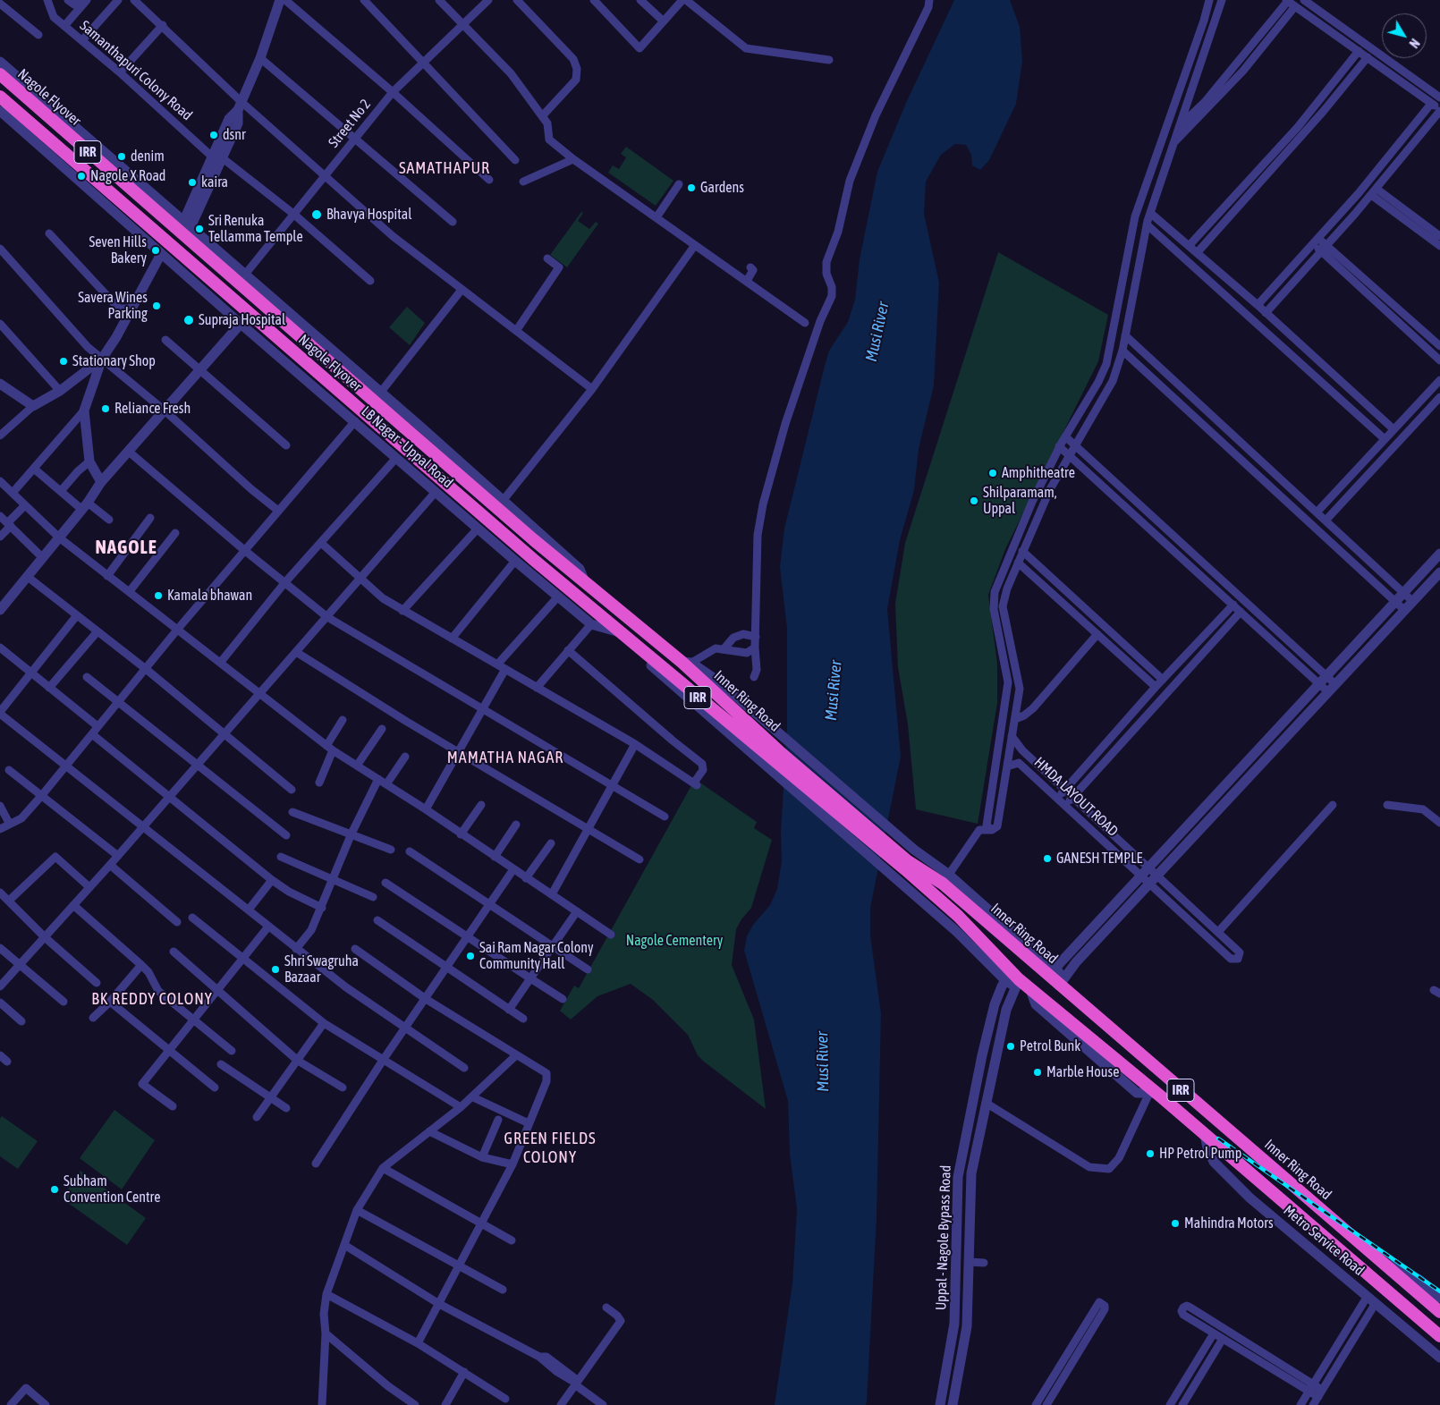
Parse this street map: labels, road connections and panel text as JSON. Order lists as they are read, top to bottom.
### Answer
{
  "streets": {
    "highway": ["Nagole Flyover", "IRR", "Inner Ring Road"],
    "street": [
      "Samanthapuri Colony Road",
      "Street No 2",
      "LB Nagar - Uppal Road",
      "HMDA LAYOUT ROAD",
      "Uppal - Nagole Bypass Road",
      "Metro Service Road"
    ]
  },
  "crossings": [
    ["Samanthapuri Colony Road", "Street No 2"],
    ["Nagole Flyover", "LB Nagar - Uppal Road"],
    ["Nagole Flyover", "Inner Ring Road"],
    ["Street No 2", "LB Nagar - Uppal Road"],
    ["LB Nagar - Uppal Road", "Inner Ring Road"],
    ["Inner Ring Road", "Uppal - Nagole Bypass Road"],
    ["Inner Ring Road", "Metro Service Road"]
  ],
  "districts": [
    "SAMATHAPUR",
    "NAGOLE",
    "MAMATHA NAGAR",
    "BK REDDY COLONY",
    "GREEN FIELDS COLONY"
  ],
  "water": ["Musi River"],
  "parks": ["Nagole Cementery"],
  "places": [
    "dsnr",
    "denim",
    "Nagole X Road",
    "kaira",
    "Gardens",
    "Bhavya Hospital",
    "Sri Renuka Tellamma Temple",
    "Seven Hills Bakery",
    "Savera Wines Parking",
    "Supraja Hospital",
    "Stationary Shop",
    "Reliance Fresh",
    "Amphitheatre",
    "Shilparamam, Uppal",
    "Kamala bhawan",
    "GANESH TEMPLE",
    "Sai Ram Nagar Colony Community Hall",
    "Shri Swagruha Bazaar",
    "Petrol Bunk",
    "Marble House",
    "HP Petrol Pump",
    "Subham Convention Centre",
    "Mahindra Motors"
  ],
  "north": "bottom right"
}
